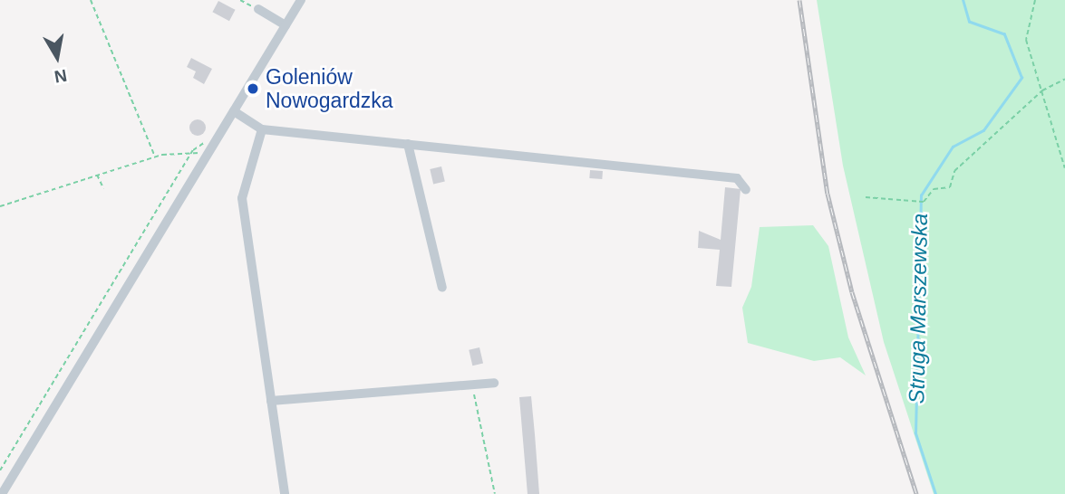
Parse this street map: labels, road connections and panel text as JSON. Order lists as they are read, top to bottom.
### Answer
{
  "water": ["Struga Marszewska"],
  "places": ["Goleniów Nowogardzka"],
  "north": "bottom"
}
